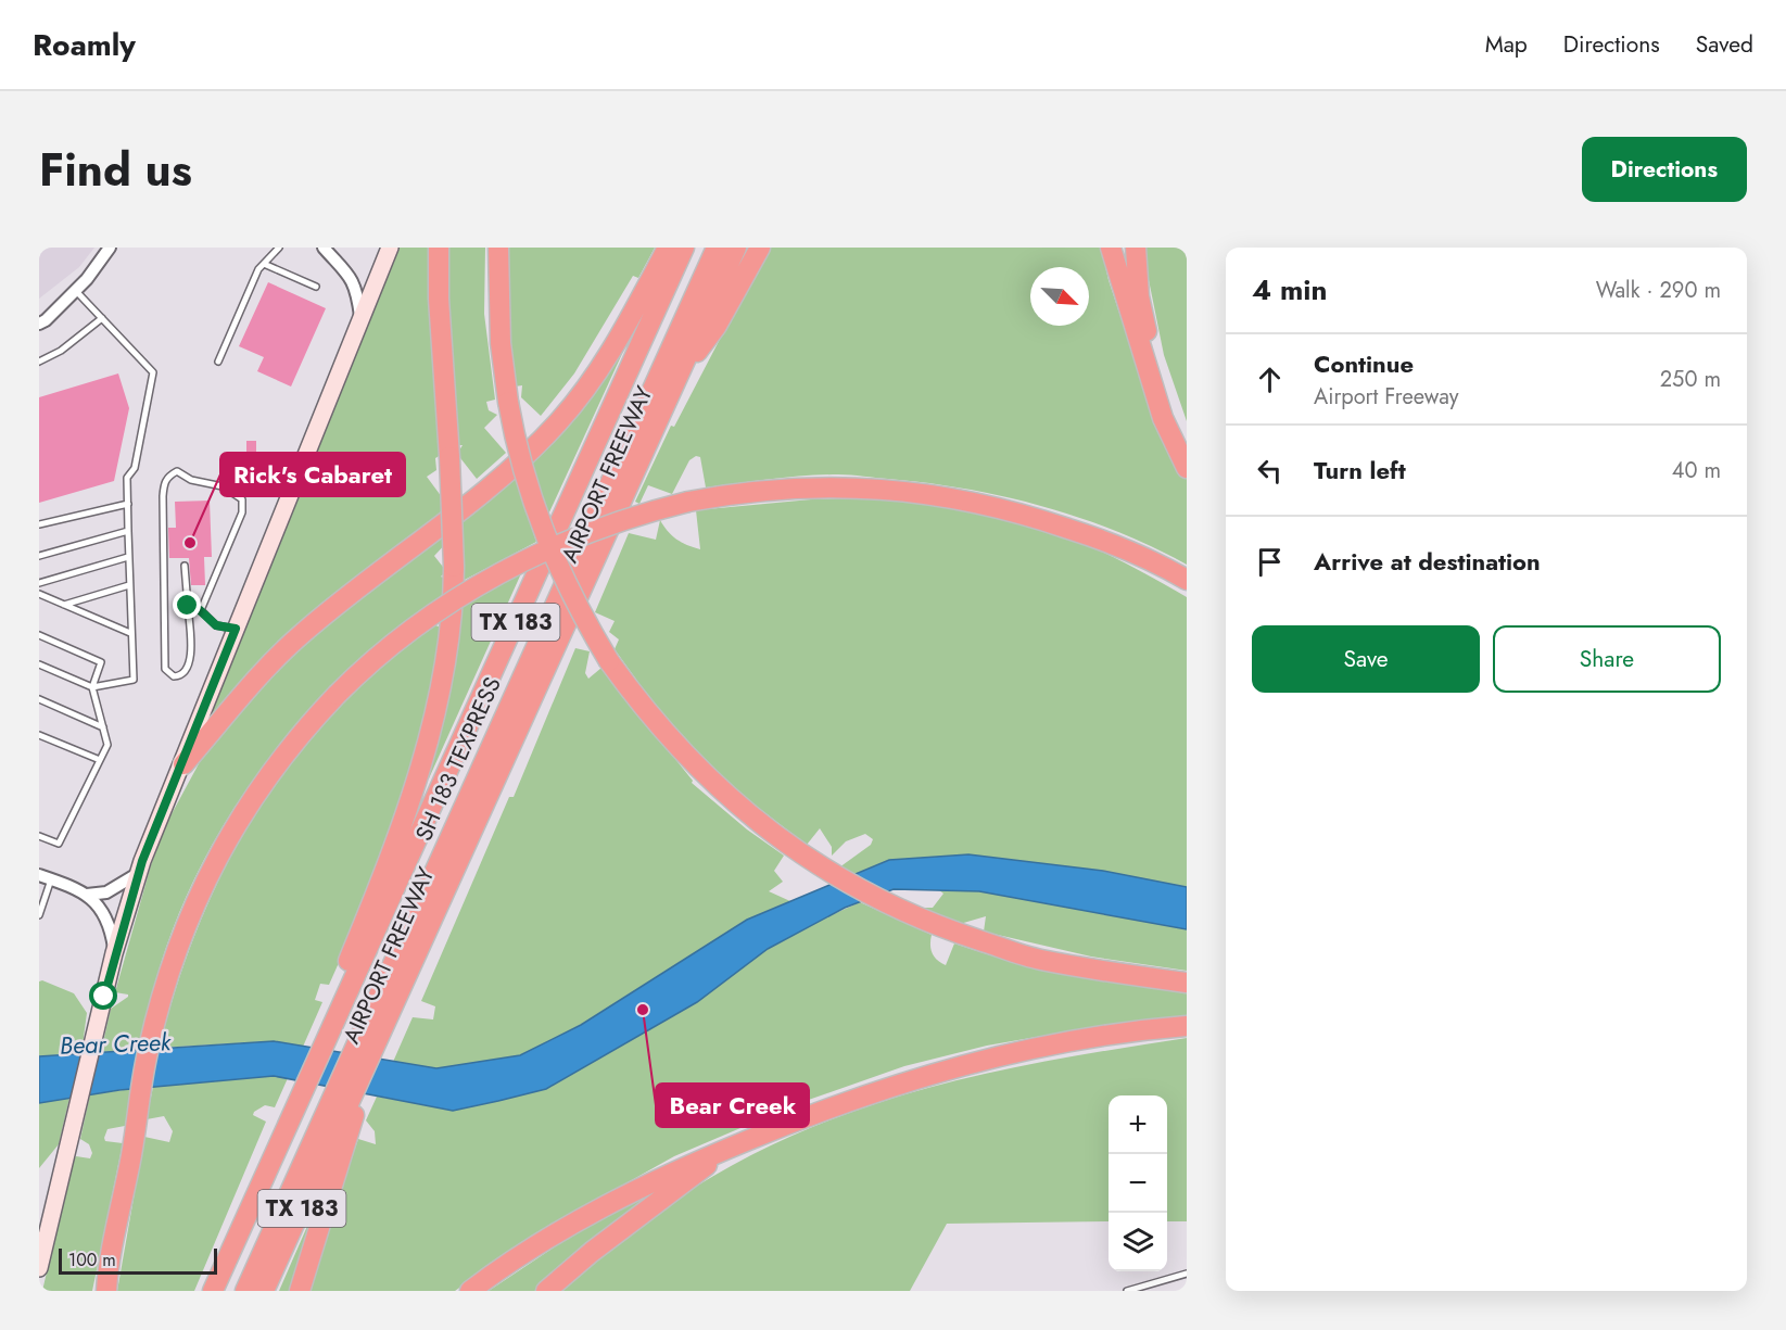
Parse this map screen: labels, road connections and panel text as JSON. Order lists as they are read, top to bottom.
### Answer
{
  "streets": {
    "highway": ["AIRPORT FREEWAY", "TX 183", "SH 183 TEXPRESS"]
  },
  "crossings": [
    ["AIRPORT FREEWAY", "SH 183 TEXPRESS"]
  ],
  "water": ["Bear Creek"],
  "places": ["Rick's Cabaret", "Bear Creek"],
  "scale_bar": "100 m",
  "north": "bottom right",
  "page": {
    "header": "Roamly",
    "nav": ["Map", "Directions", "Saved"],
    "title": "Find us",
    "buttons": [
      "Directions",
      ["Save", "Share"]
    ],
    "heading": ["4 min", "Walk · 290 m"],
    "list": [
      ["Continue", "Airport Freeway", "250 m"],
      ["Turn left", "40 m"],
      "Arrive at destination"
    ],
    "map_buttons": ["+", "−"],
    "scale": "100 m"
  }
}
